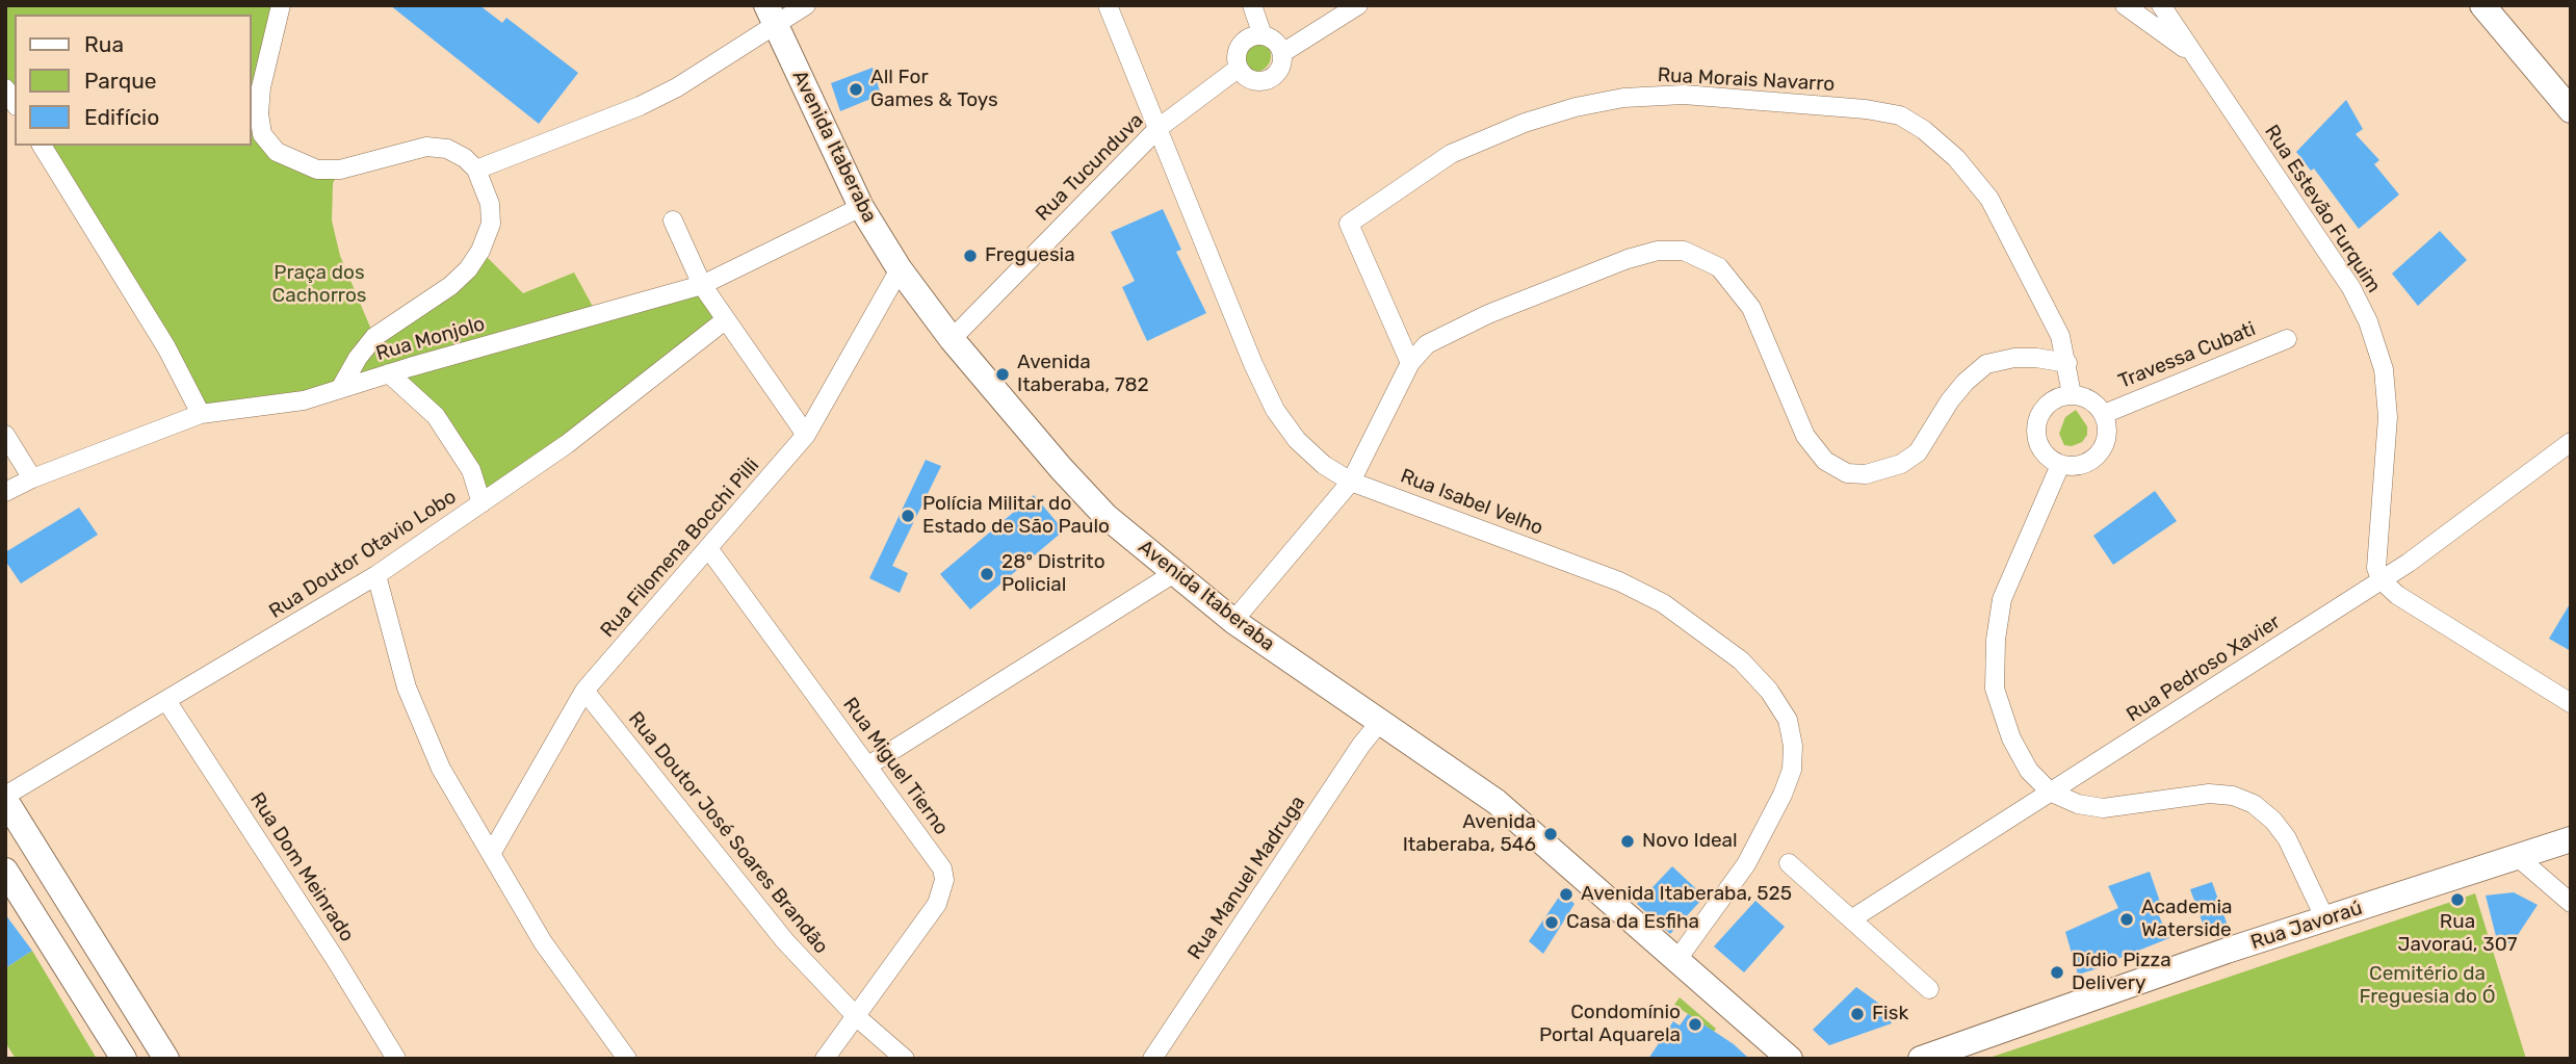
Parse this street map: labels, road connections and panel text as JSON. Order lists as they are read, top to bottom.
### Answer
{
  "streets": {
    "main road": ["Avenida Itaberaba", "Rua Javoraú"],
    "street": [
      "Rua Morais Navarro",
      "Rua Tucunduva",
      "Rua Estevão Furquim",
      "Rua Monjolo",
      "Travessa Cubati",
      "Rua Isabel Velho",
      "Rua Filomena Bocchi Pilli",
      "Rua Doutor Otavio Lobo",
      "Rua Pedroso Xavier",
      "Rua Miguel Tierno",
      "Rua Doutor José Soares Brandão",
      "Rua Dom Meinrado",
      "Rua Manuel Madruga"
    ]
  },
  "crossings": [
    ["Rua Morais Navarro", "Travessa Cubati"],
    ["Avenida Itaberaba", "Rua Tucunduva"],
    ["Avenida Itaberaba", "Rua Monjolo"],
    ["Avenida Itaberaba", "Rua Isabel Velho"],
    ["Avenida Itaberaba", "Rua Filomena Bocchi Pilli"],
    ["Avenida Itaberaba", "Rua Manuel Madruga"],
    ["Rua Tucunduva", "Rua Isabel Velho"],
    ["Rua Estevão Furquim", "Rua Pedroso Xavier"],
    ["Rua Filomena Bocchi Pilli", "Rua Miguel Tierno"],
    ["Rua Filomena Bocchi Pilli", "Rua Doutor José Soares Brandão"],
    ["Rua Doutor Otavio Lobo", "Rua Dom Meinrado"],
    ["Rua Miguel Tierno", "Rua Doutor José Soares Brandão"]
  ],
  "parks": ["Praça dos Cachorros", "Cemitério da Freguesia do Ó"],
  "places": [
    "All For Games & Toys",
    "Freguesia",
    "Avenida Itaberaba, 782",
    "Polícia Militar do Estado de São Paulo",
    "28º Distrito Policial",
    "Avenida Itaberaba, 546",
    "Novo Ideal",
    "Avenida Itaberaba, 525",
    "Rua Javoraú, 307",
    "Academia Waterside",
    "Casa da Esfiha",
    "Dídio Pizza Delivery",
    "Fisk",
    "Condomínio Portal Aquarela"
  ],
  "legend": ["Rua", "Parque", "Edifício"]
}
